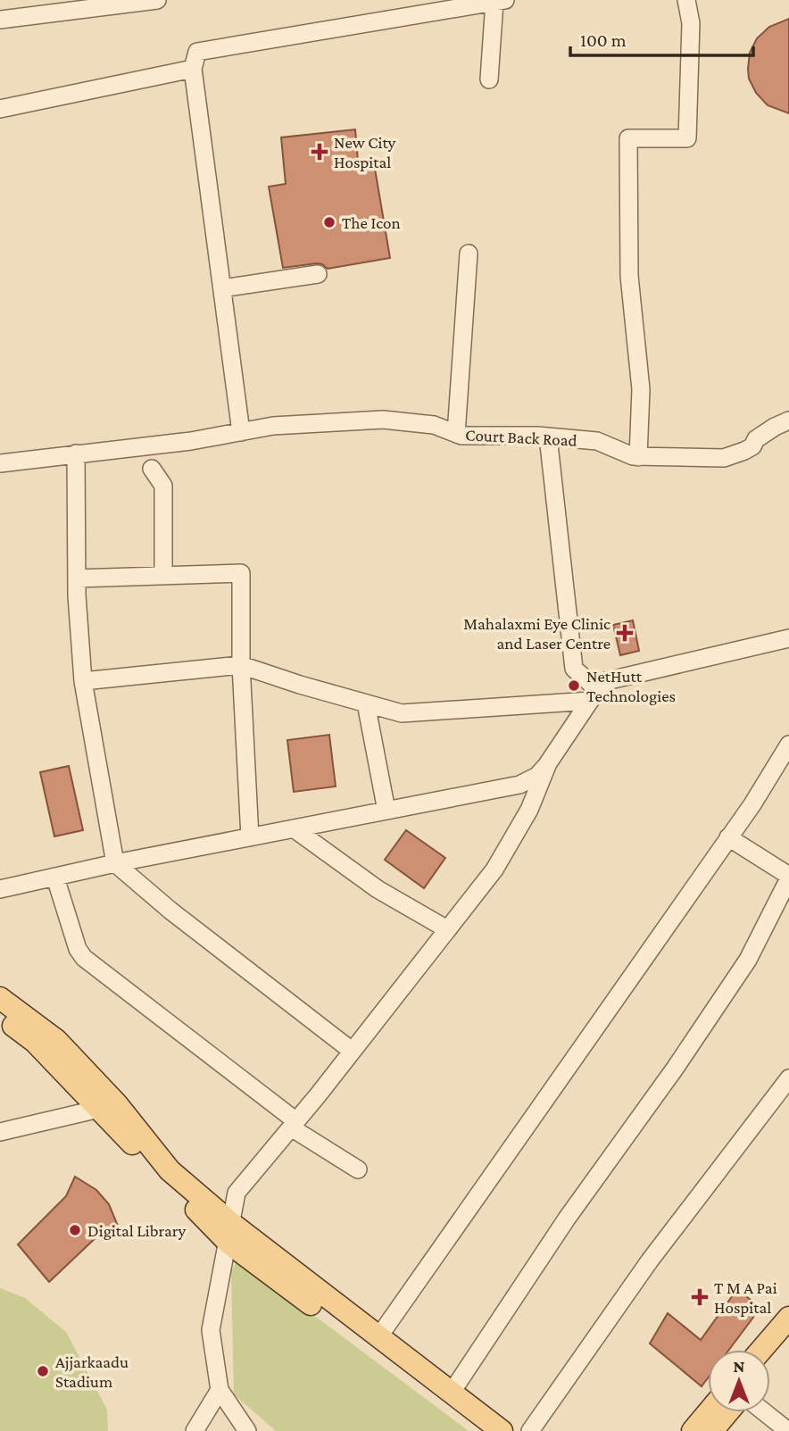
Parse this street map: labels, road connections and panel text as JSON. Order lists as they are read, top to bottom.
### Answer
{
  "streets": {
    "street": ["Court Back Road"]
  },
  "places": {
    "health": ["New City Hospital", "Mahalaxmi Eye Clinic and Laser Centre", "T M A Pai Hospital"],
    "other": [
      "The Icon",
      "NetHutt Technologies",
      "Digital Library",
      "Ajjarkaadu Stadium"
    ]
  },
  "scale_bar": "100 m",
  "north": "top"
}
